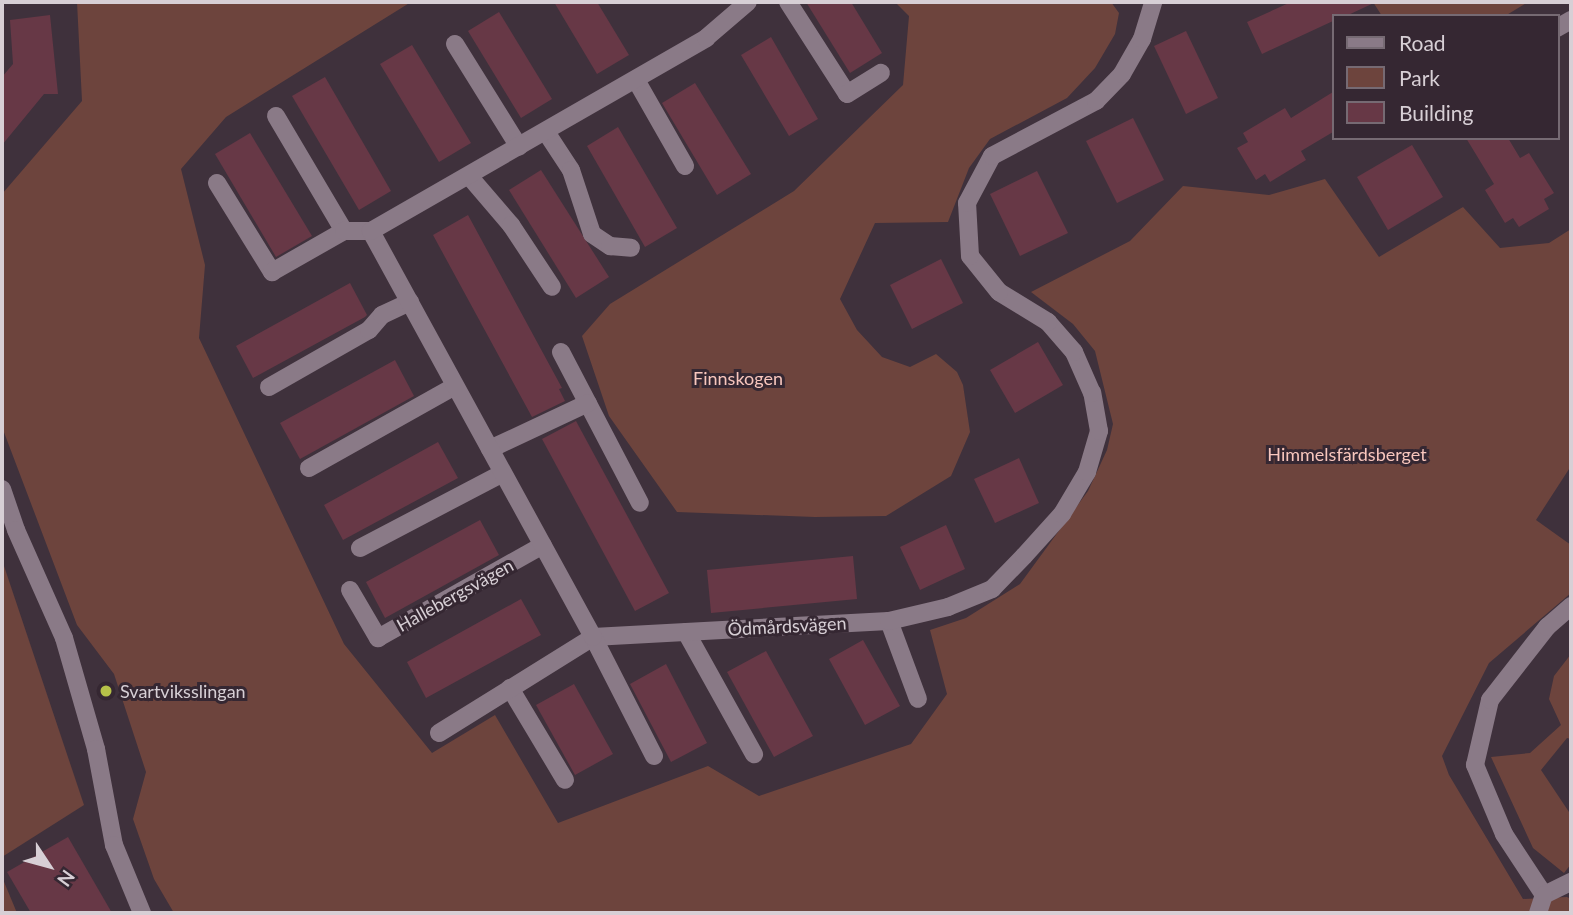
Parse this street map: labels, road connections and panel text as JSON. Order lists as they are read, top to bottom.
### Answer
{
  "streets": {
    "street": ["Hallebergsvägen", "Ödmårdsvägen"]
  },
  "parks": ["Finnskogen", "Himmelsfärdsberget"],
  "places": ["Svartviksslingan"],
  "legend": ["Road", "Park", "Building"],
  "north": "bottom right"
}
